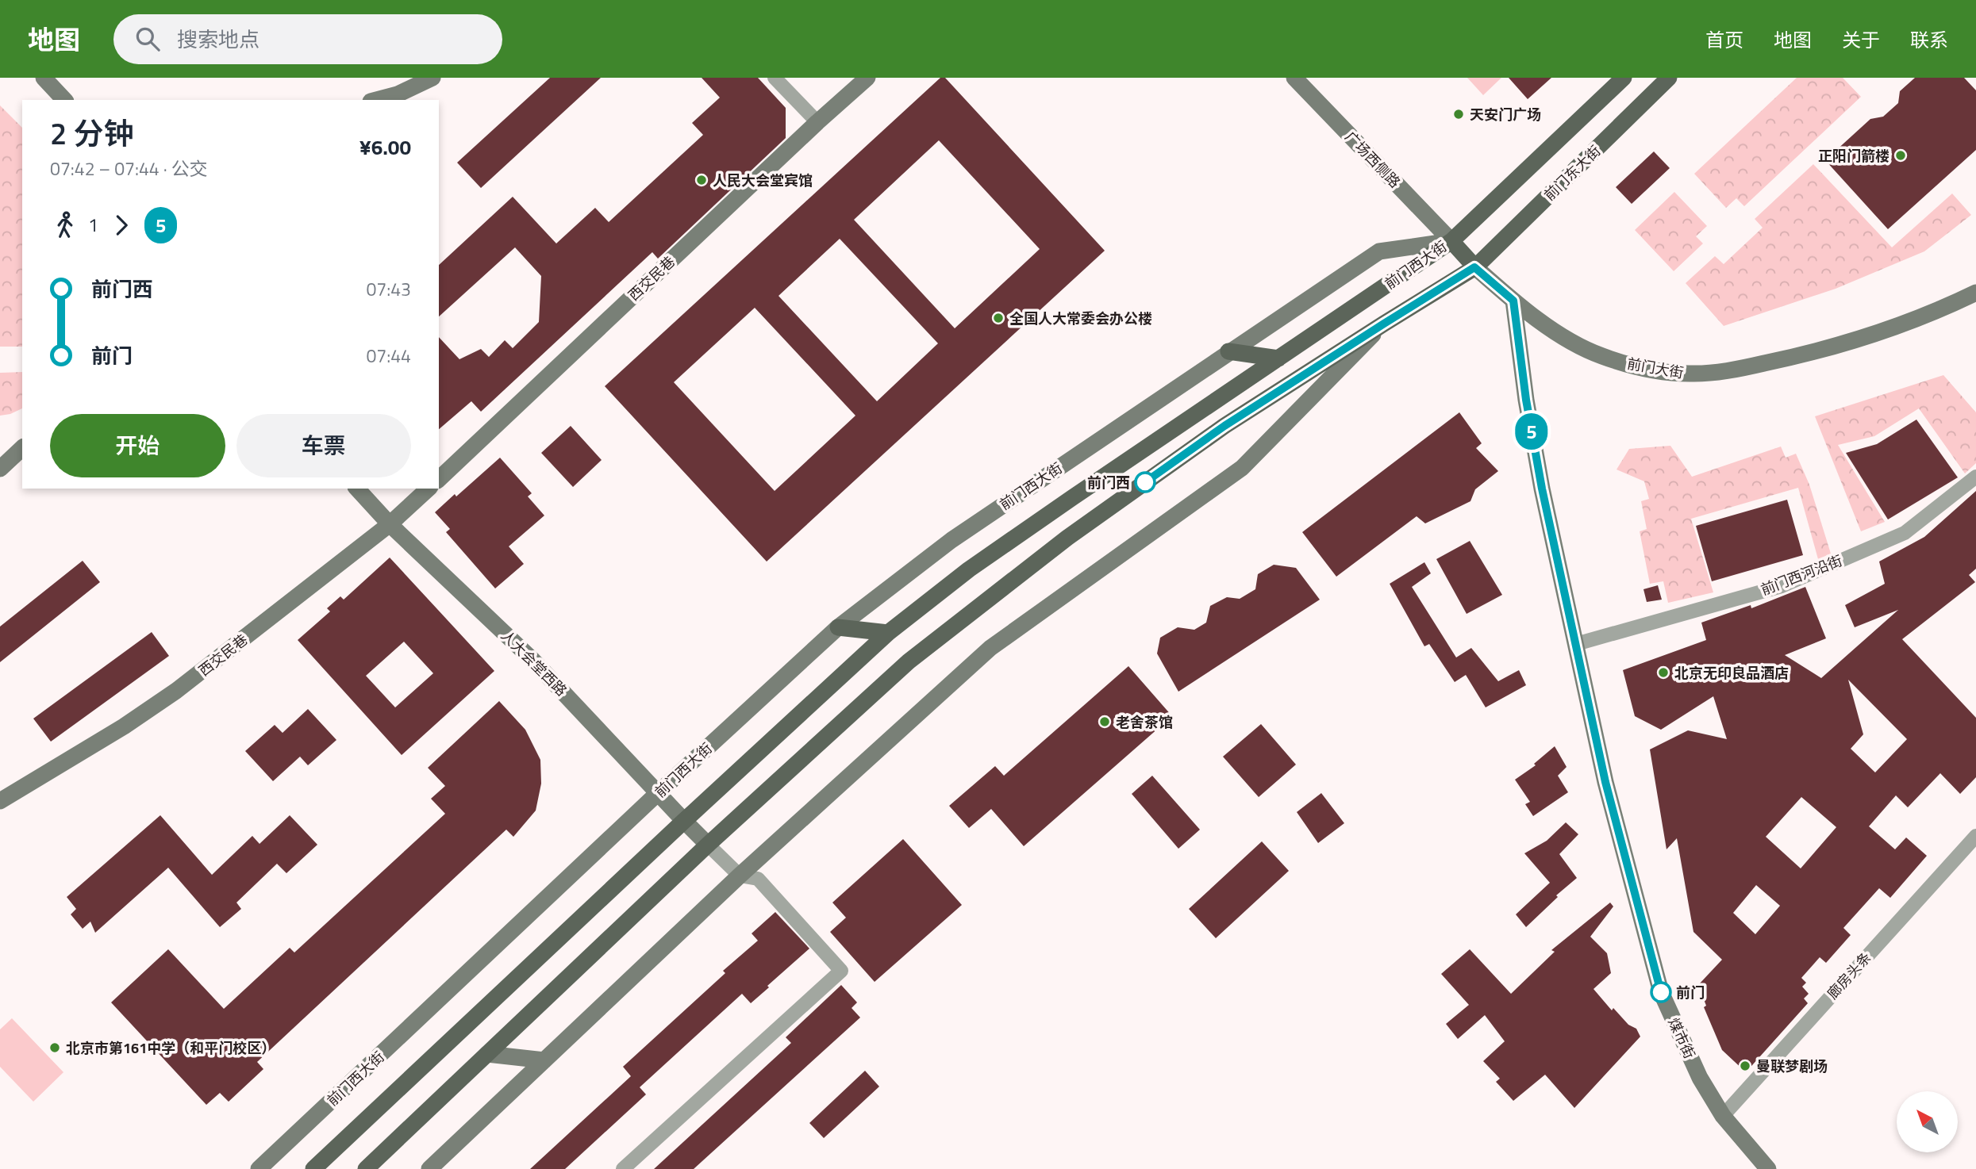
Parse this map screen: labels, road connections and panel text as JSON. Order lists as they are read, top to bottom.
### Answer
{
  "streets": {
    "main road": ["前门东大街", "前门西大街"],
    "street": [
      "广场西侧路",
      "西交民巷",
      "前门大街",
      "前门西河沿街",
      "人大会堂西路",
      "廊房头条",
      "煤市街"
    ]
  },
  "crossings": [
    ["广场西侧路", "前门西大街"],
    ["前门东大街", "前门大街"],
    ["前门西大街", "人大会堂西路"],
    ["西交民巷", "人大会堂西路"],
    ["前门大街", "煤市街"],
    ["前门西河沿街", "煤市街"],
    ["廊房头条", "煤市街"]
  ],
  "places": [
    "天安门广场",
    "正阳门箭楼",
    "人民大会堂宾馆",
    "全国人大常委会办公楼",
    "前门西",
    "北京无印良品酒店",
    "老舍茶馆",
    "前门",
    "北京市第161中学（和平门校区）",
    "曼联梦剧场"
  ],
  "lines": ["bus line 5"],
  "north": "top left",
  "page": {
    "header": "地图",
    "search": "搜索地点",
    "nav": [
      "首页",
      "地图",
      "关于",
      "联系"
    ],
    "on_map": "5",
    "heading": ["2 分钟", "07:42 – 07:44 · 公交", "¥6.00"],
    "legs": ["1", "5"],
    "list": [
      {
        "name": "前门西",
        "value": "07:43"
      },
      {
        "name": "前门",
        "value": "07:44"
      }
    ],
    "buttons": ["开始", "车票"]
  }
}
